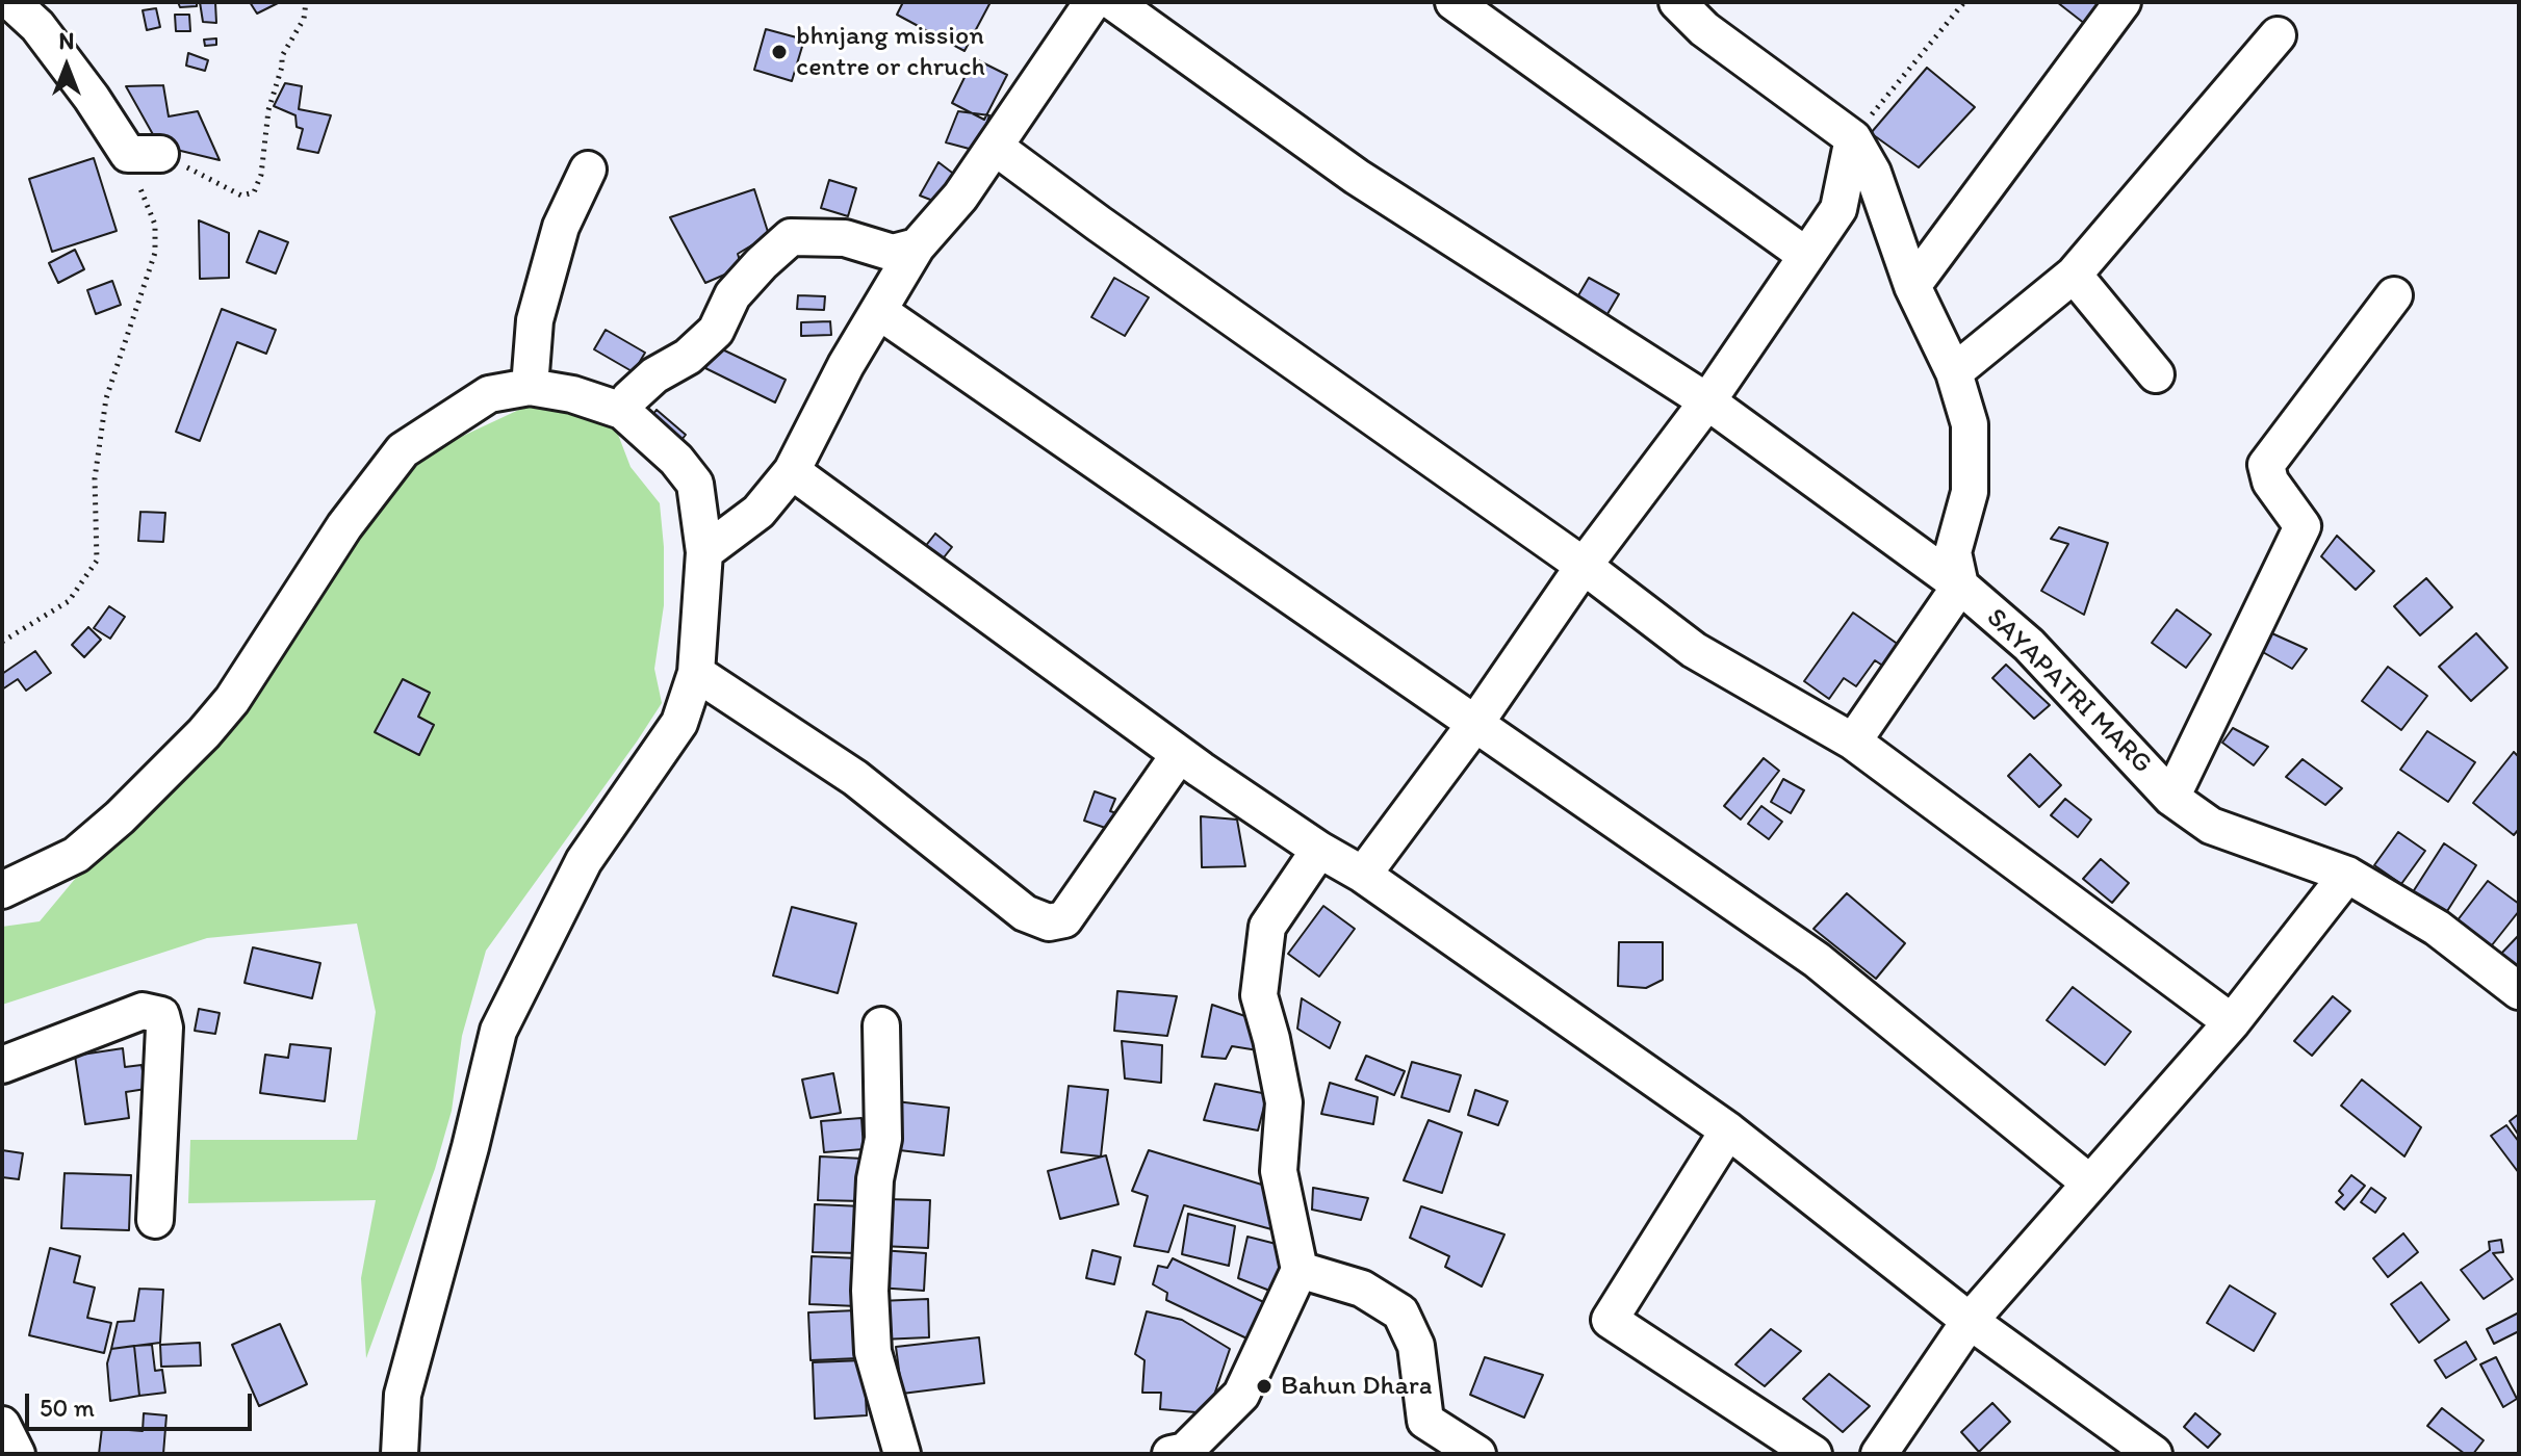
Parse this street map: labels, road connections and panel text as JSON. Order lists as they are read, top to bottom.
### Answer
{
  "streets": {
    "street": ["SAYAPATRI MARG"]
  },
  "places": ["bhnjang mission centre or chruch", "Bahun Dhara"],
  "scale_bar": "50 m",
  "north": "top"
}
